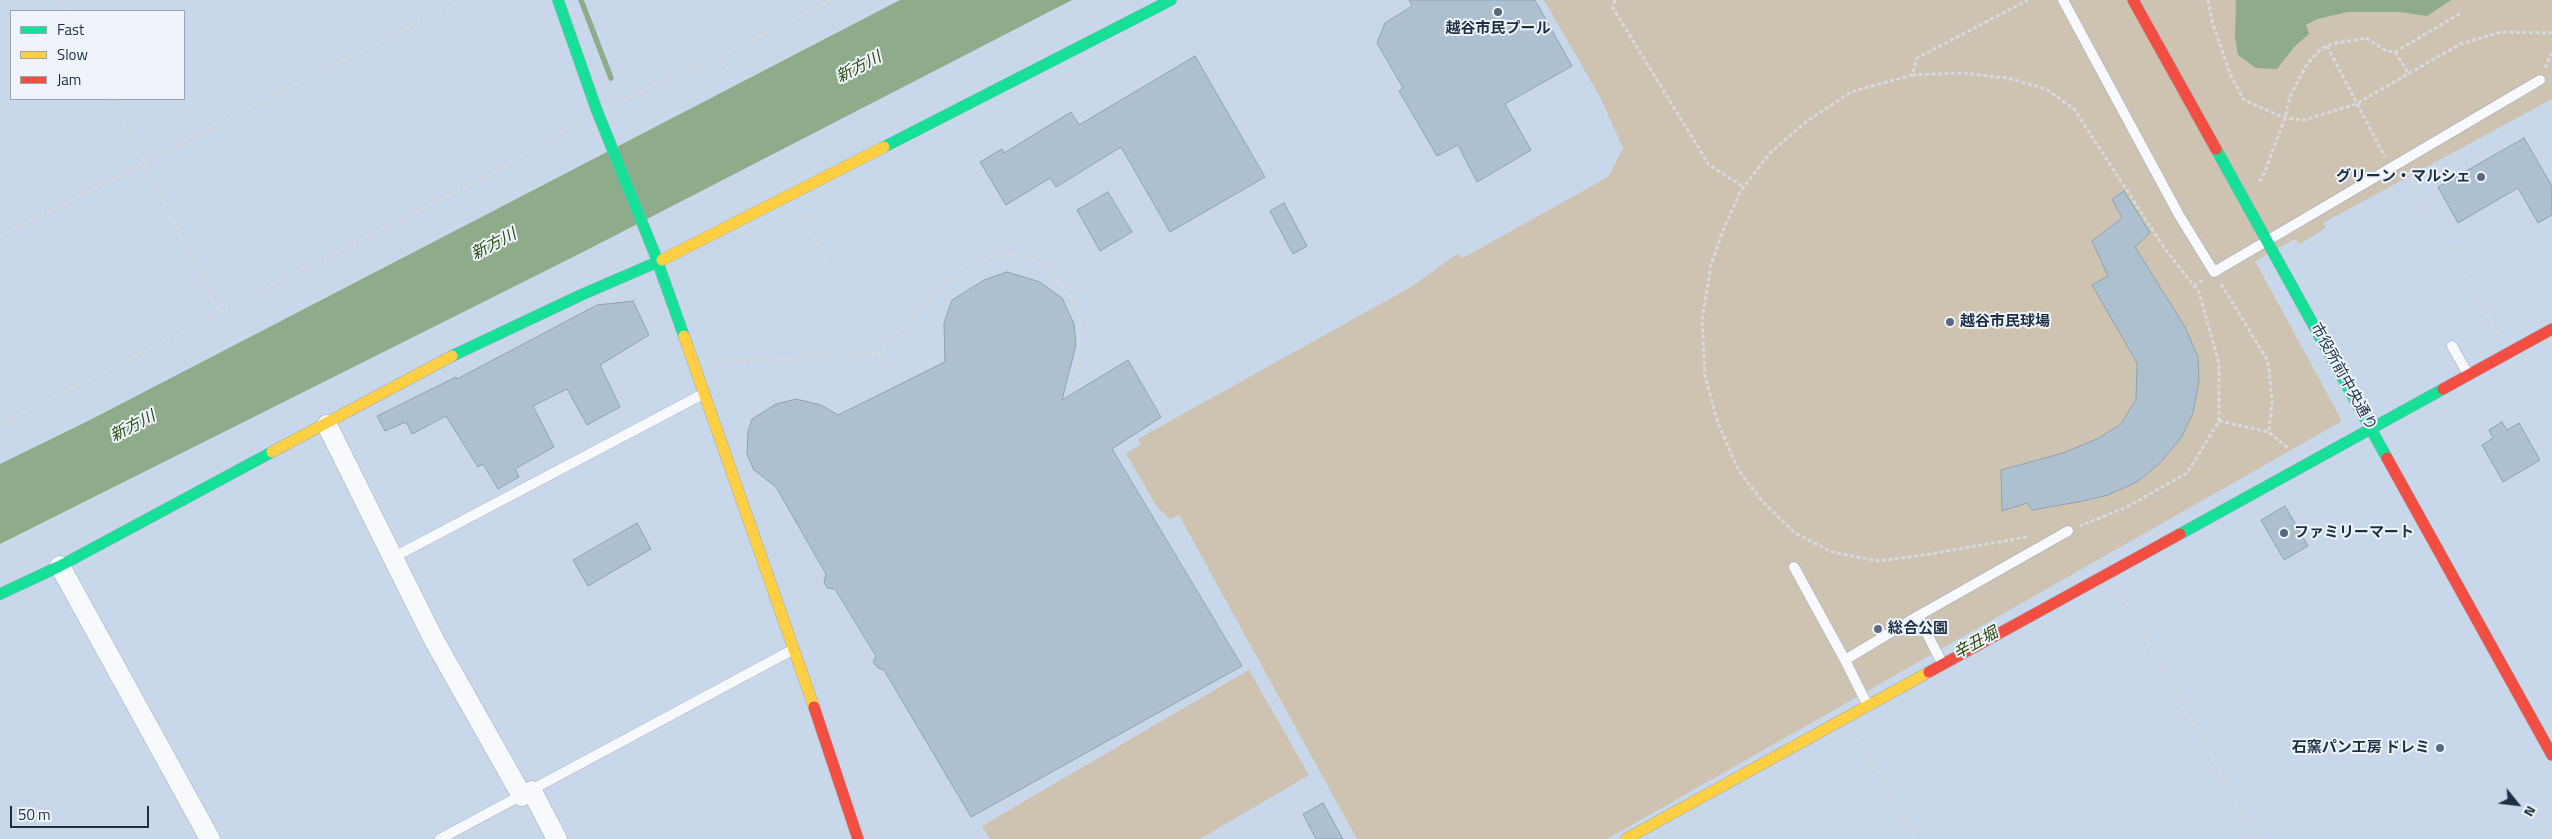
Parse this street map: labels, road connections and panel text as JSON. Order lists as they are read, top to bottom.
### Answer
{
  "streets": {
    "street": ["市役所前中央通り"]
  },
  "water": ["新方川", "辛丑堀"],
  "places": [
    "越谷市民プール",
    "グリーン・マルシェ",
    "越谷市民球場",
    "ファミリーマート",
    "総合公園",
    "石窯パン工房 ドレミ"
  ],
  "legend": ["Fast", "Slow", "Jam"],
  "scale_bar": "50 m",
  "north": "bottom right"
}
